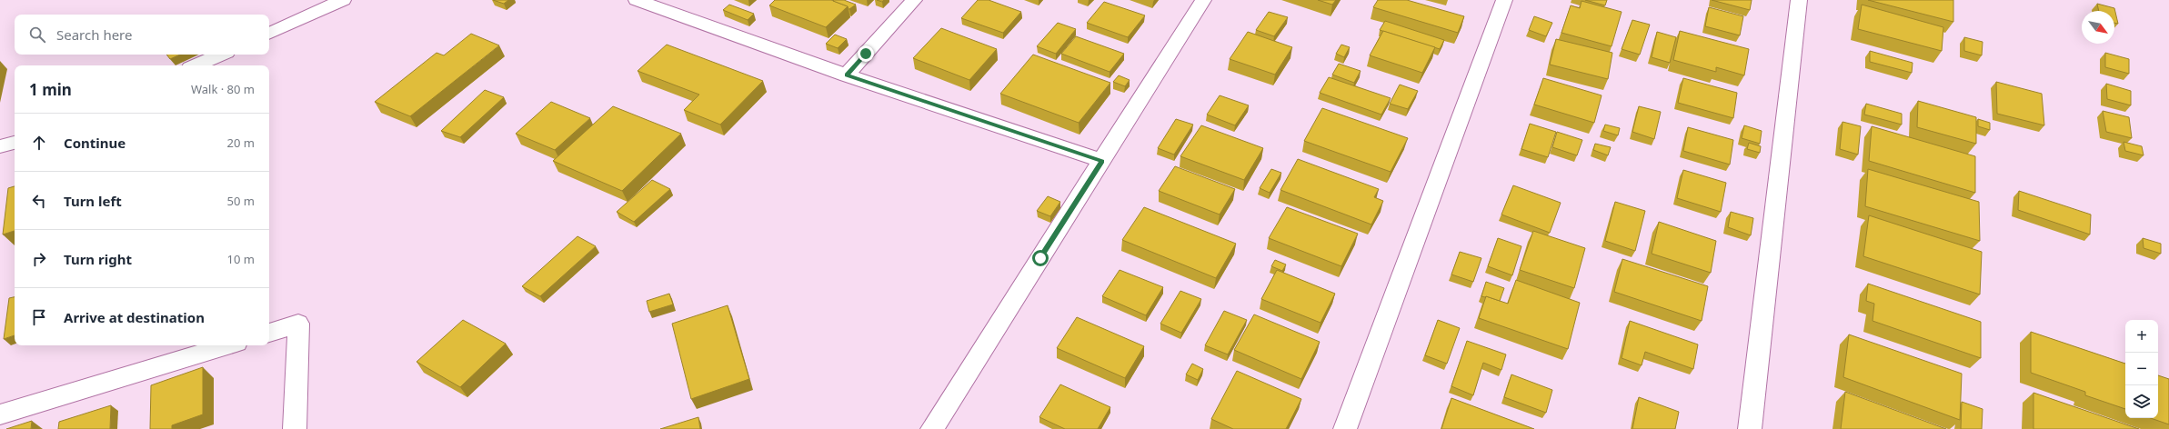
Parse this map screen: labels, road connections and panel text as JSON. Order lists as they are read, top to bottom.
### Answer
{
  "north": "bottom right",
  "page": {
    "search": "Search here",
    "heading": ["1 min", "Walk · 80 m"],
    "list": [
      ["Continue", "20 m"],
      ["Turn left", "50 m"],
      ["Turn right", "10 m"],
      "Arrive at destination"
    ],
    "map_buttons": ["+", "−"]
  }
}
